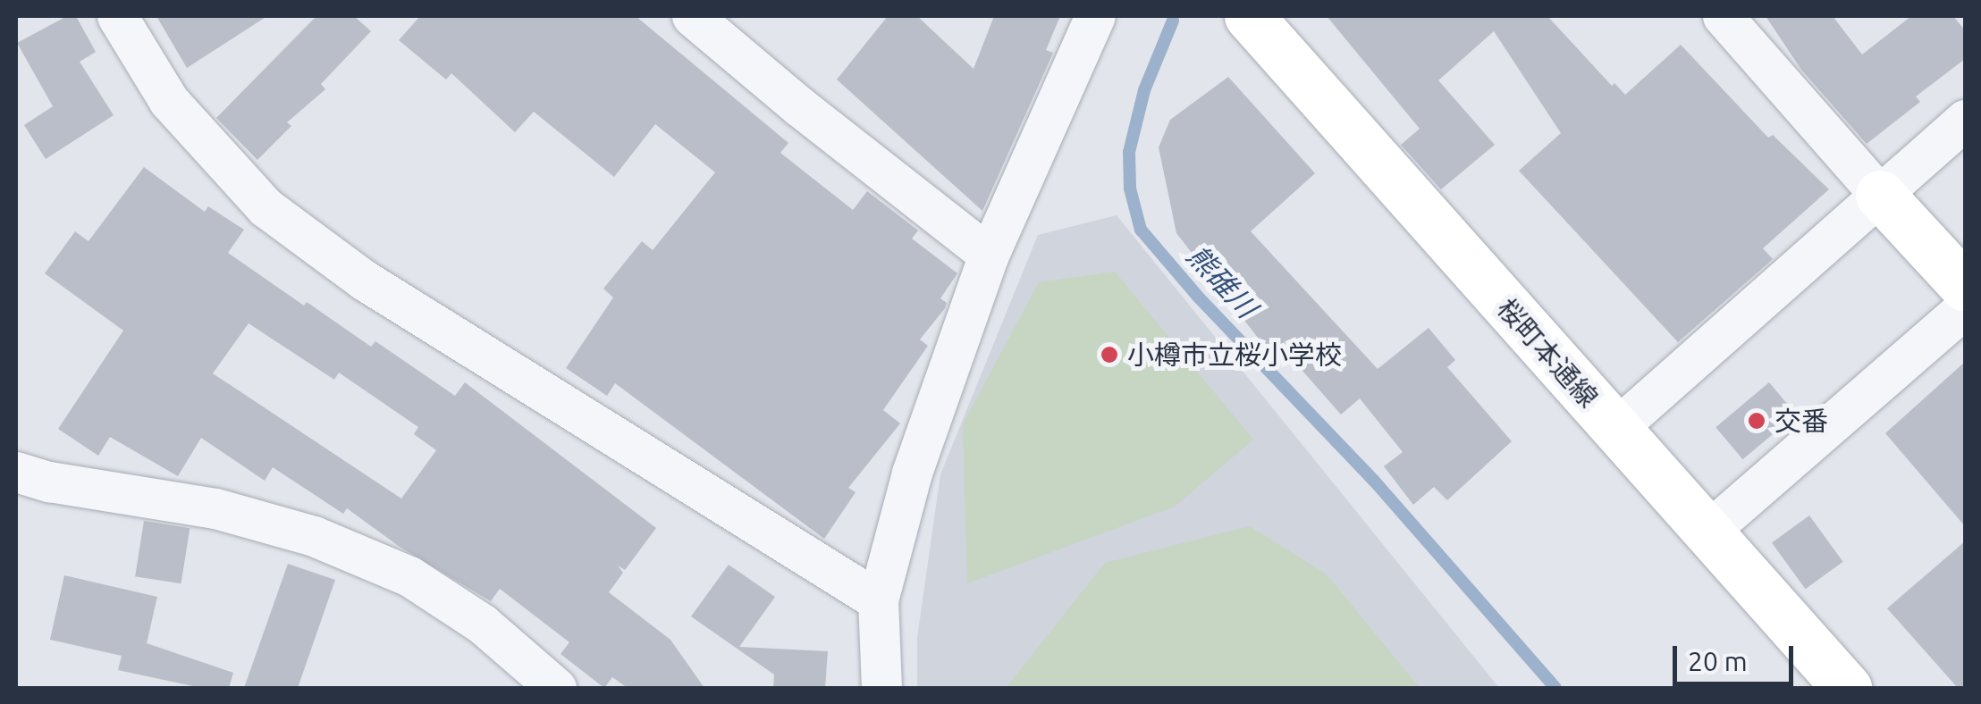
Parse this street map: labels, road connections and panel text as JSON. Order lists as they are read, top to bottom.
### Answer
{
  "streets": {
    "street": ["桜町本通線"]
  },
  "water": ["熊碓川"],
  "places": ["小樽市立桜小学校", "交番"],
  "scale_bar": "20 m"
}
